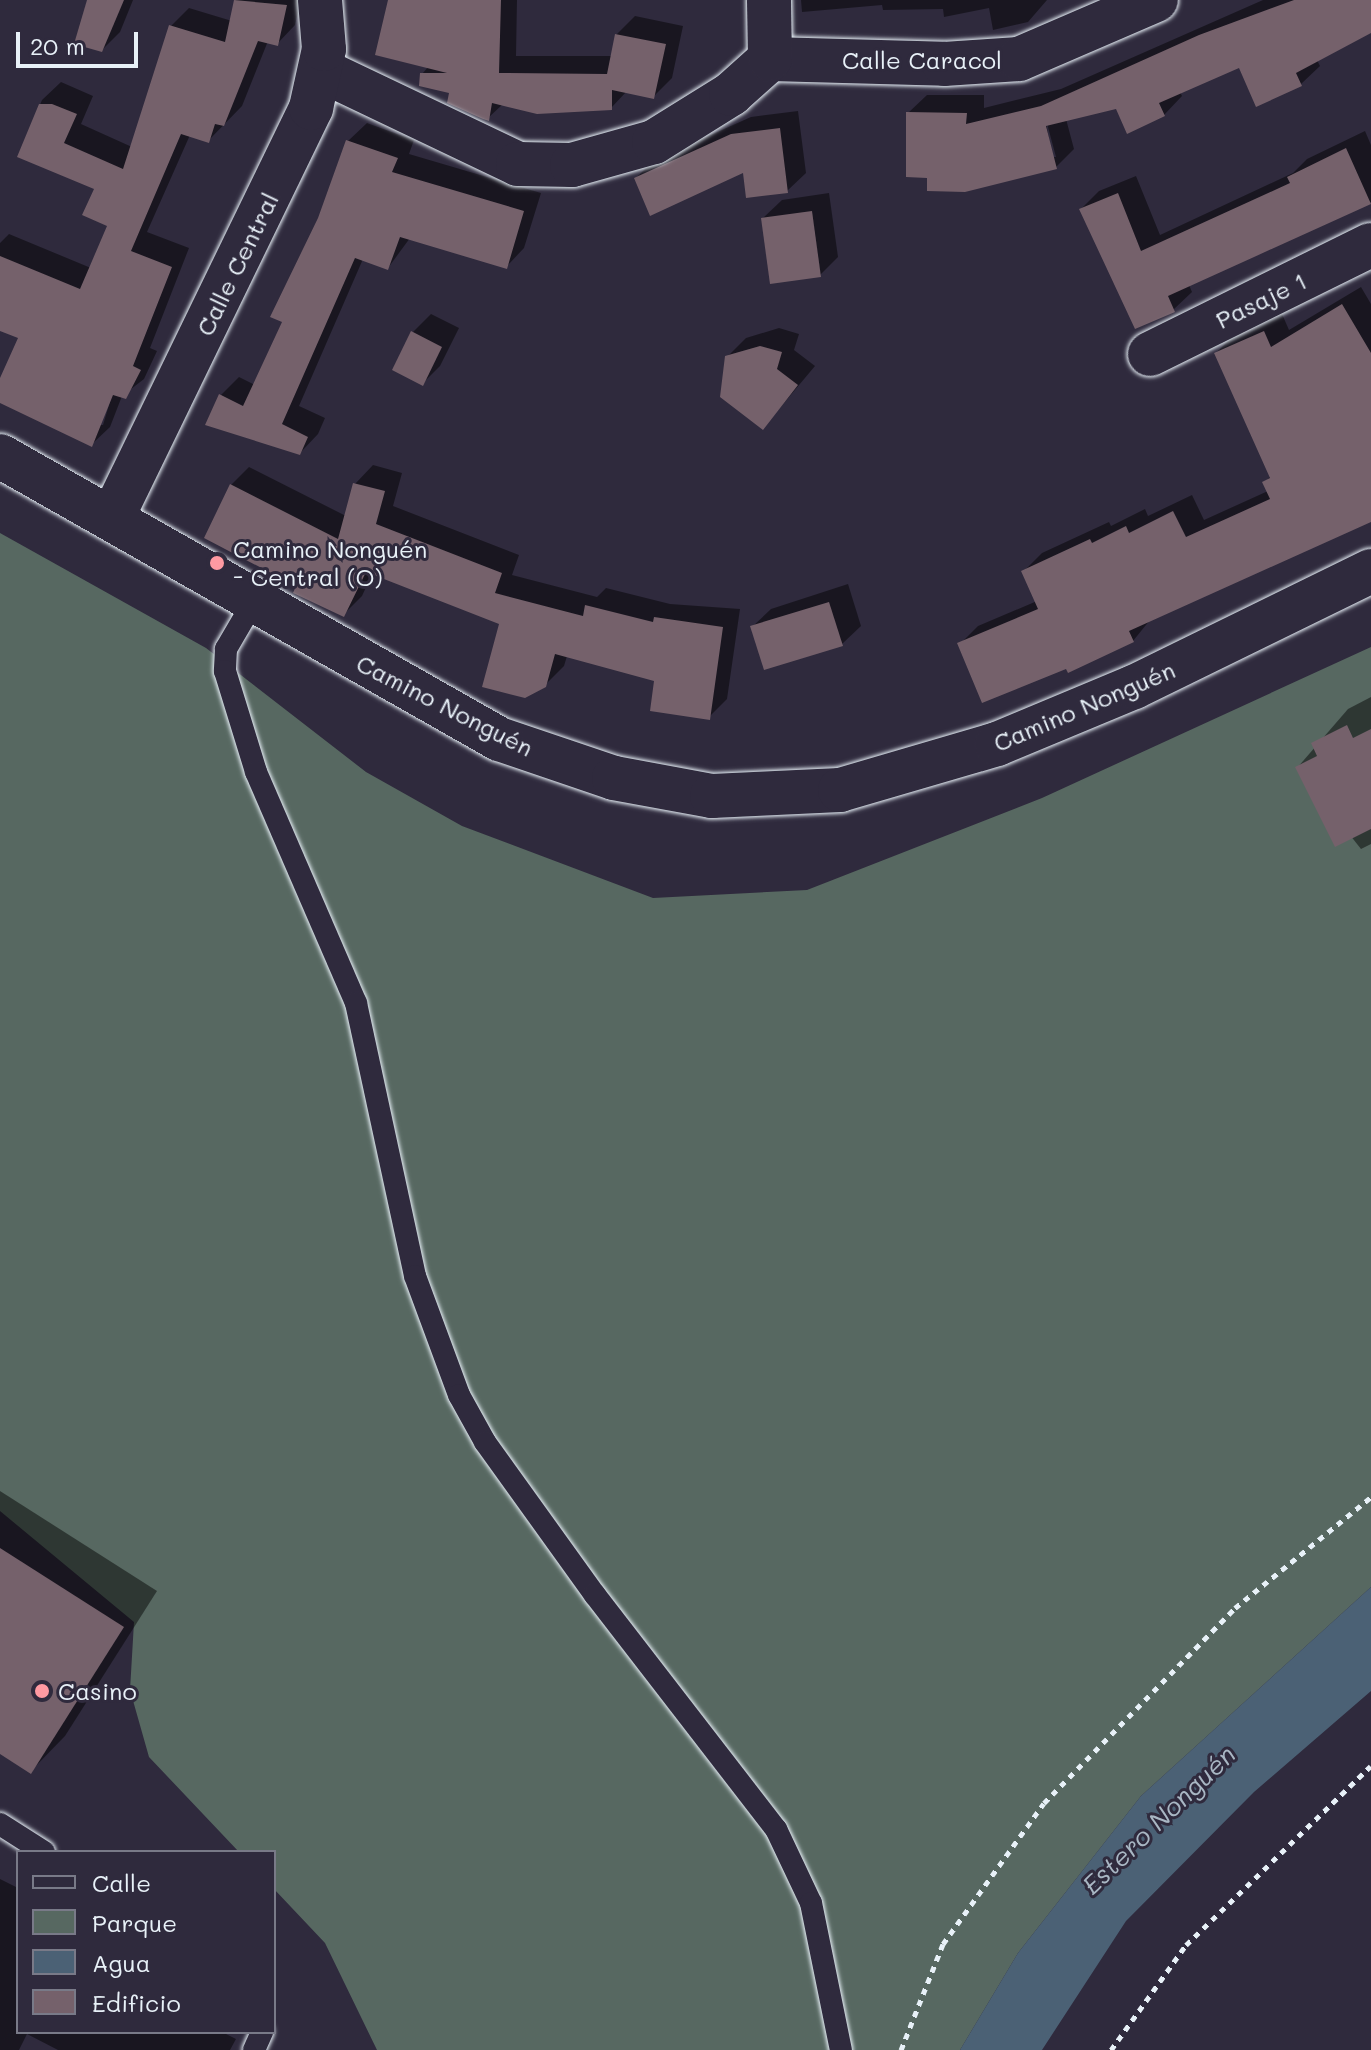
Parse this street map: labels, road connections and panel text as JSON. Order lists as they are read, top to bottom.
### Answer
{
  "streets": {
    "street": [
      "Calle Caracol",
      "Calle Central",
      "Pasaje 1",
      "Camino Nonguén"
    ]
  },
  "crossings": [
    ["Calle Central", "Camino Nonguén"]
  ],
  "water": ["Estero Nonguén"],
  "places": ["Camino Nonguén - Central (O)", "Casino"],
  "legend": [
    "Calle",
    "Parque",
    "Agua",
    "Edificio"
  ],
  "scale_bar": "20 m"
}
